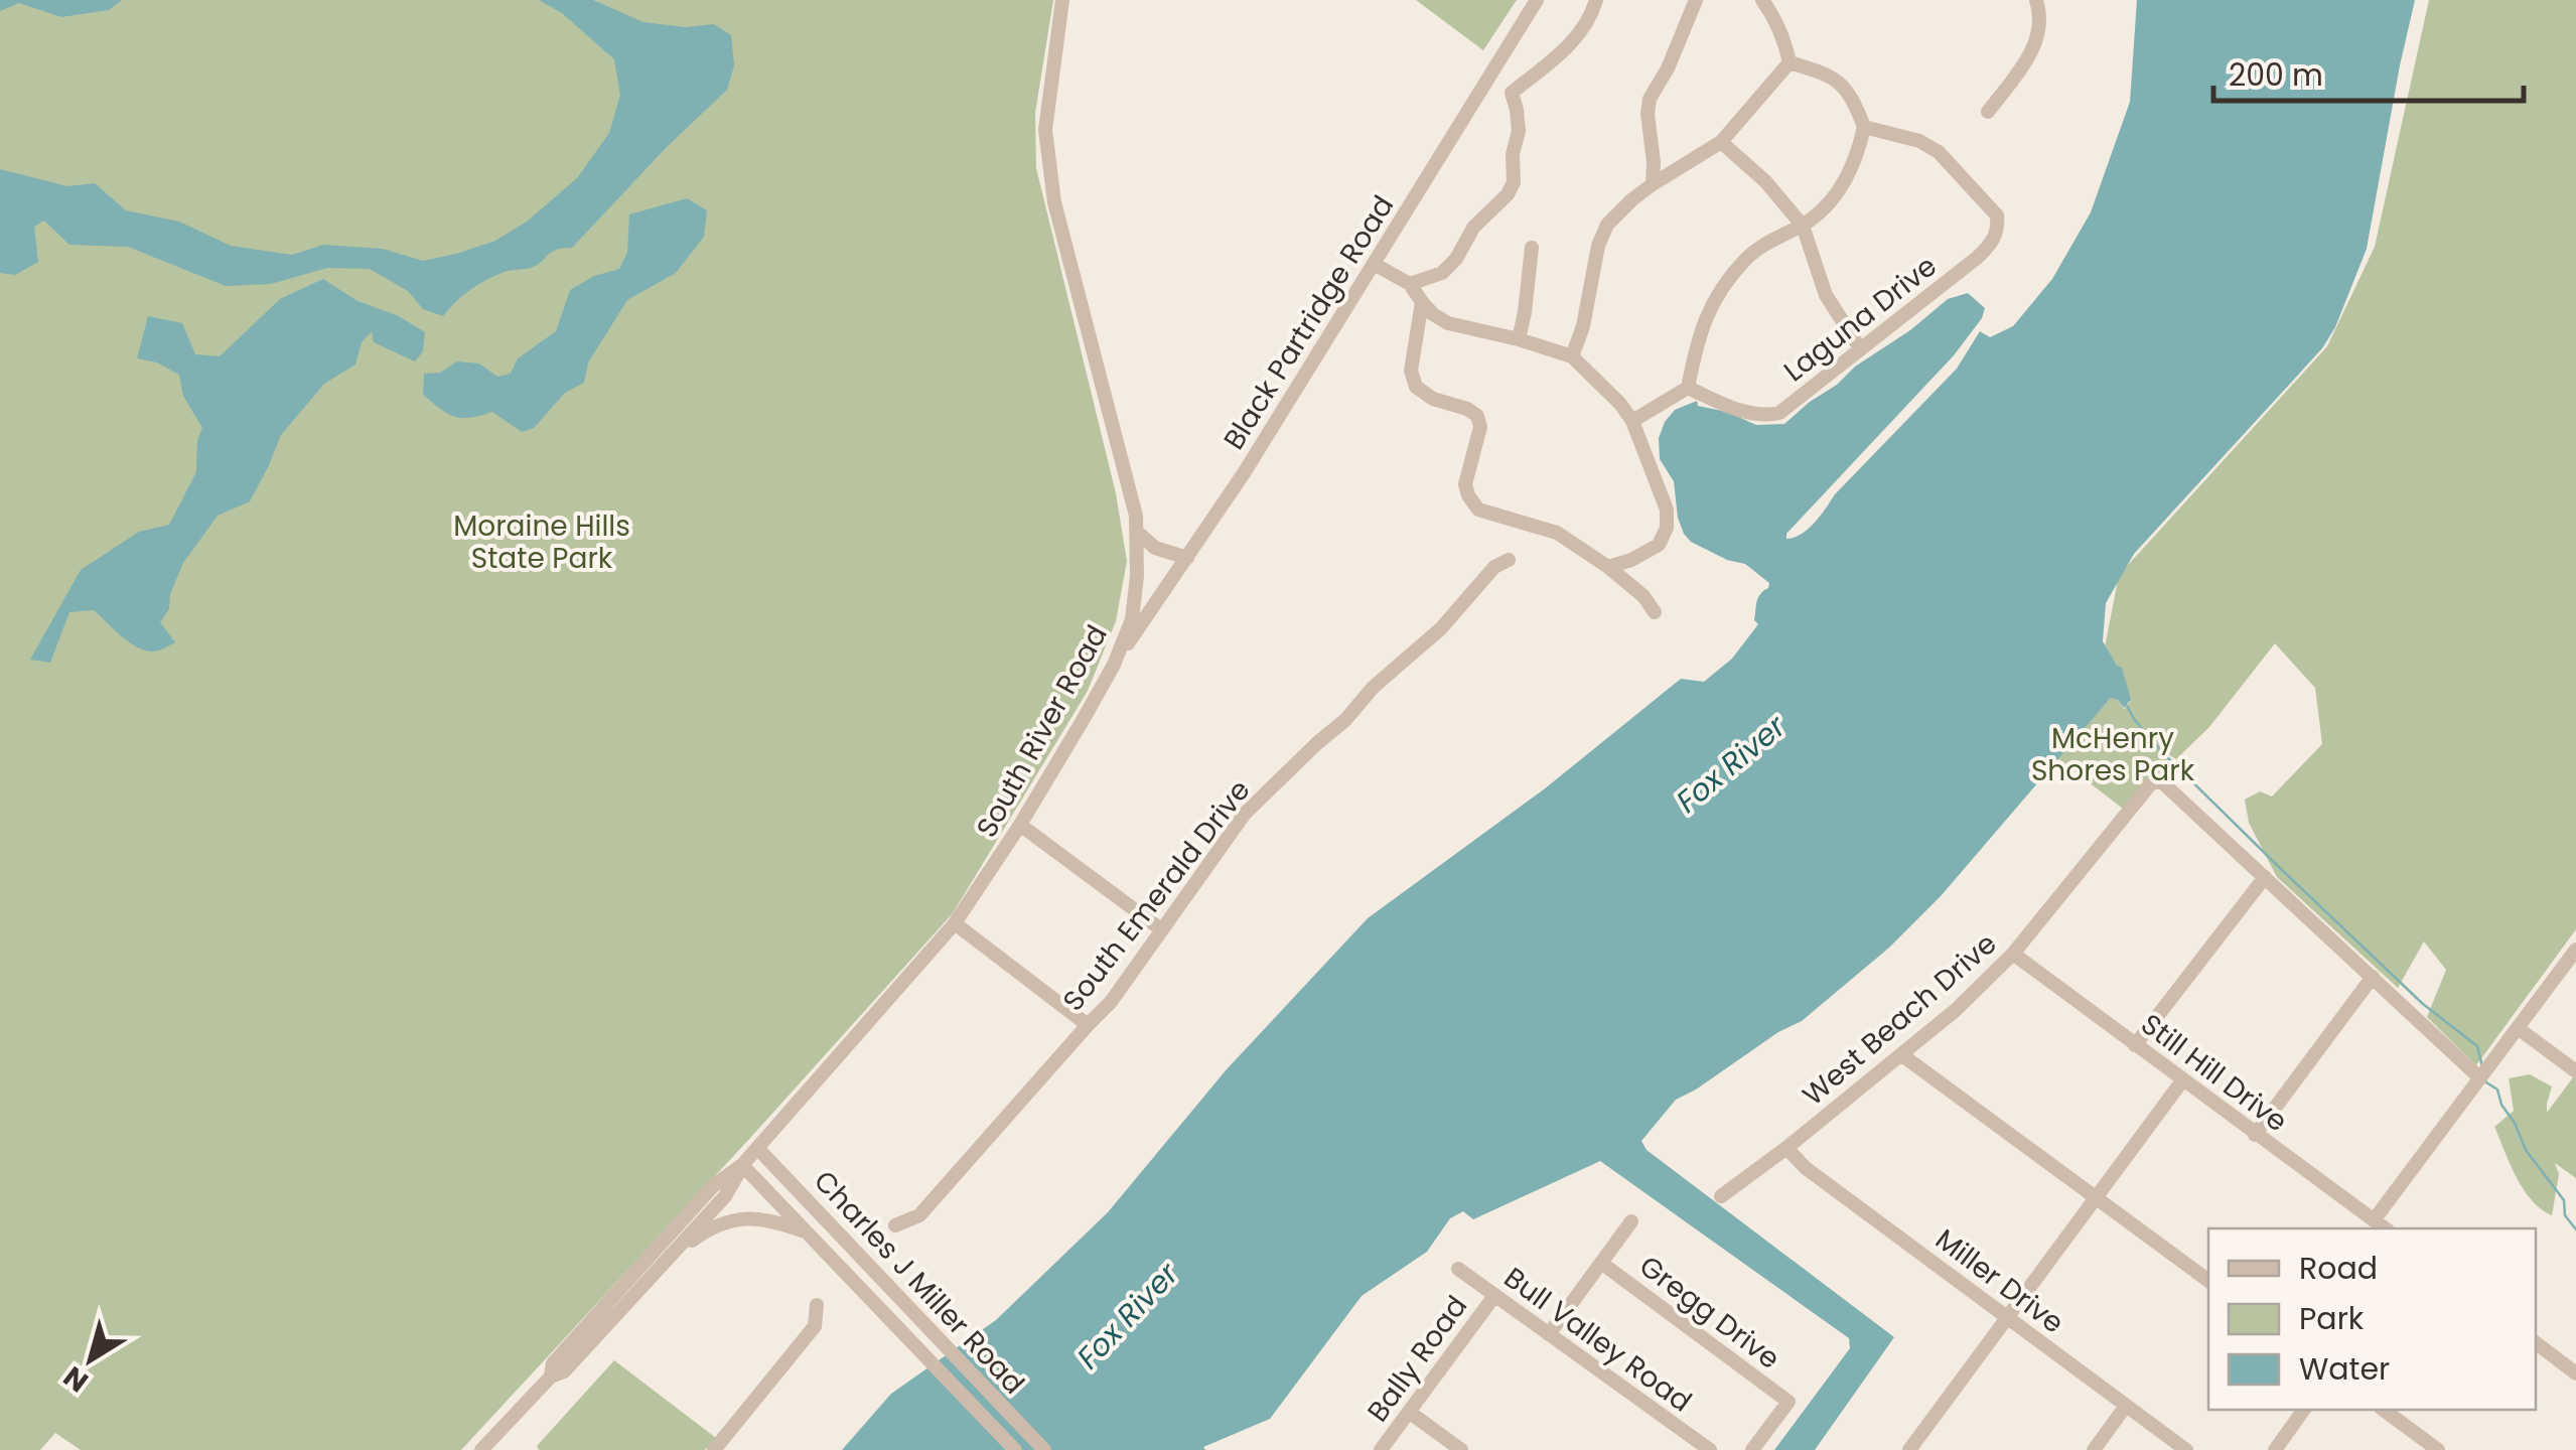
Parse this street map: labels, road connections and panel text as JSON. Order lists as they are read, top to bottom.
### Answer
{
  "streets": {
    "street": [
      "Laguna Drive",
      "Black Partridge Road",
      "South River Road",
      "South Emerald Drive",
      "West Beach Drive",
      "Still Hill Drive",
      "Miller Drive",
      "Charles J Miller Road",
      "Gregg Drive",
      "Bull Valley Road",
      "Bally Road"
    ]
  },
  "crossings": [
    ["Black Partridge Road", "South River Road"],
    ["South River Road", "Charles J Miller Road"],
    ["West Beach Drive", "Still Hill Drive"],
    ["West Beach Drive", "Miller Drive"],
    ["Bull Valley Road", "Bally Road"]
  ],
  "water": ["Fox River"],
  "parks": ["Moraine Hills State Park", "McHenry Shores Park"],
  "legend": ["Road", "Park", "Water"],
  "scale_bar": "200 m",
  "north": "bottom left"
}
